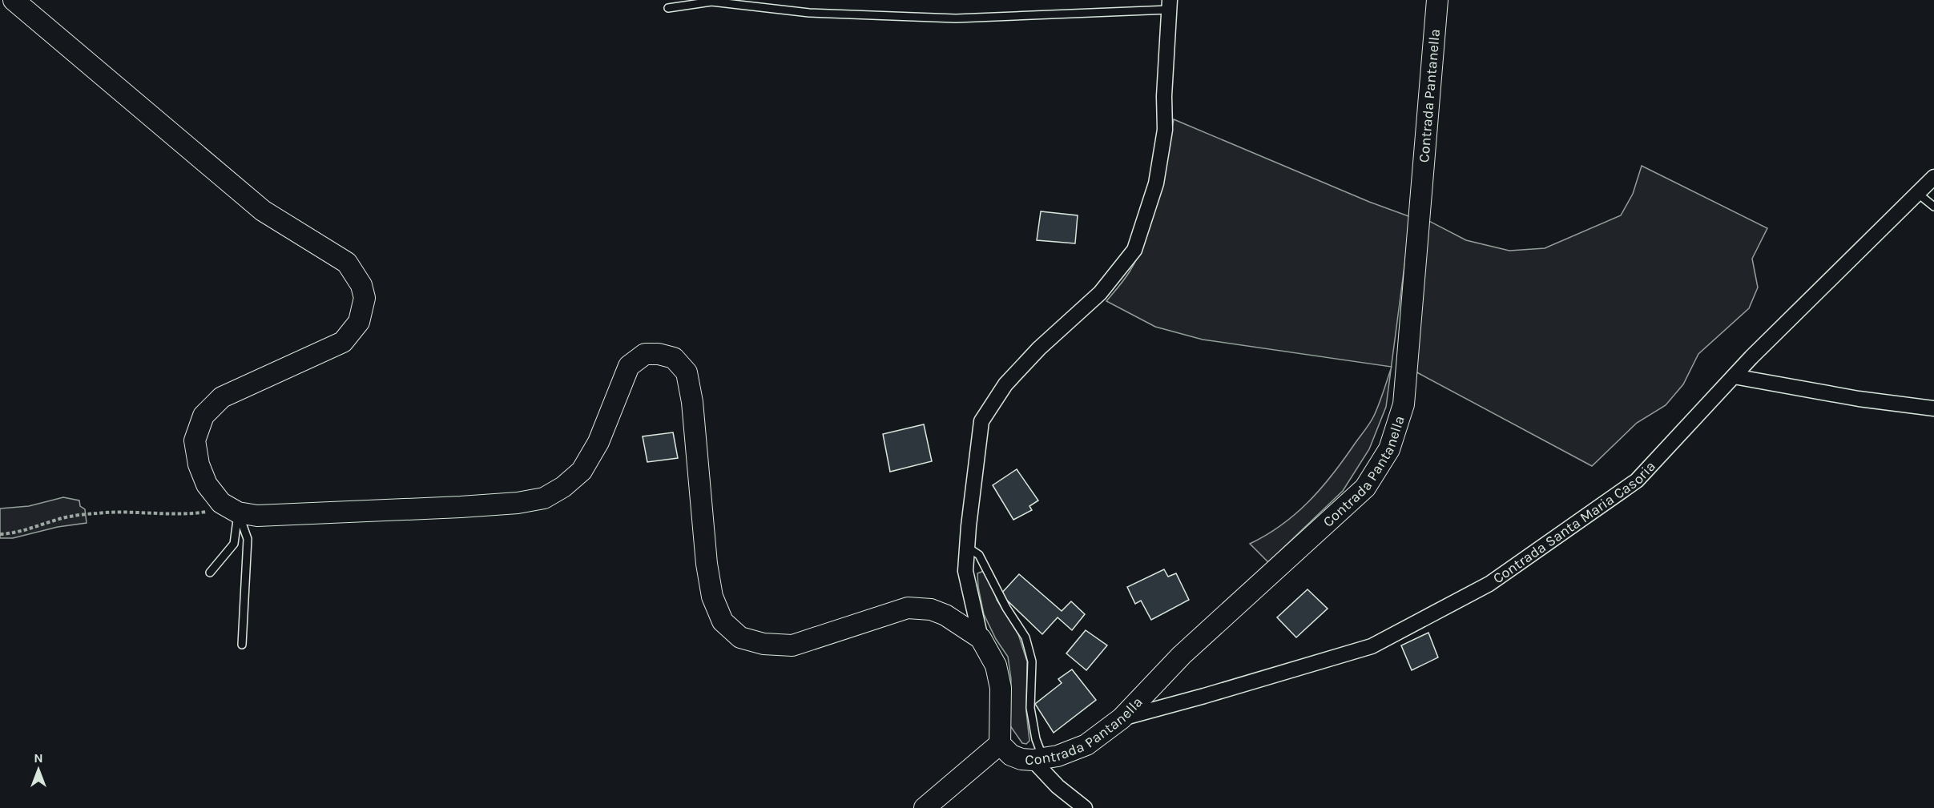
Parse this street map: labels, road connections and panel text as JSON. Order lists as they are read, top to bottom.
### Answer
{
  "streets": {
    "street": ["Contrada Pantanella", "Contrada Santa Maria Casoria"]
  },
  "crossings": [
    ["Contrada Pantanella", "Contrada Santa Maria Casoria"]
  ],
  "north": "top"
}
